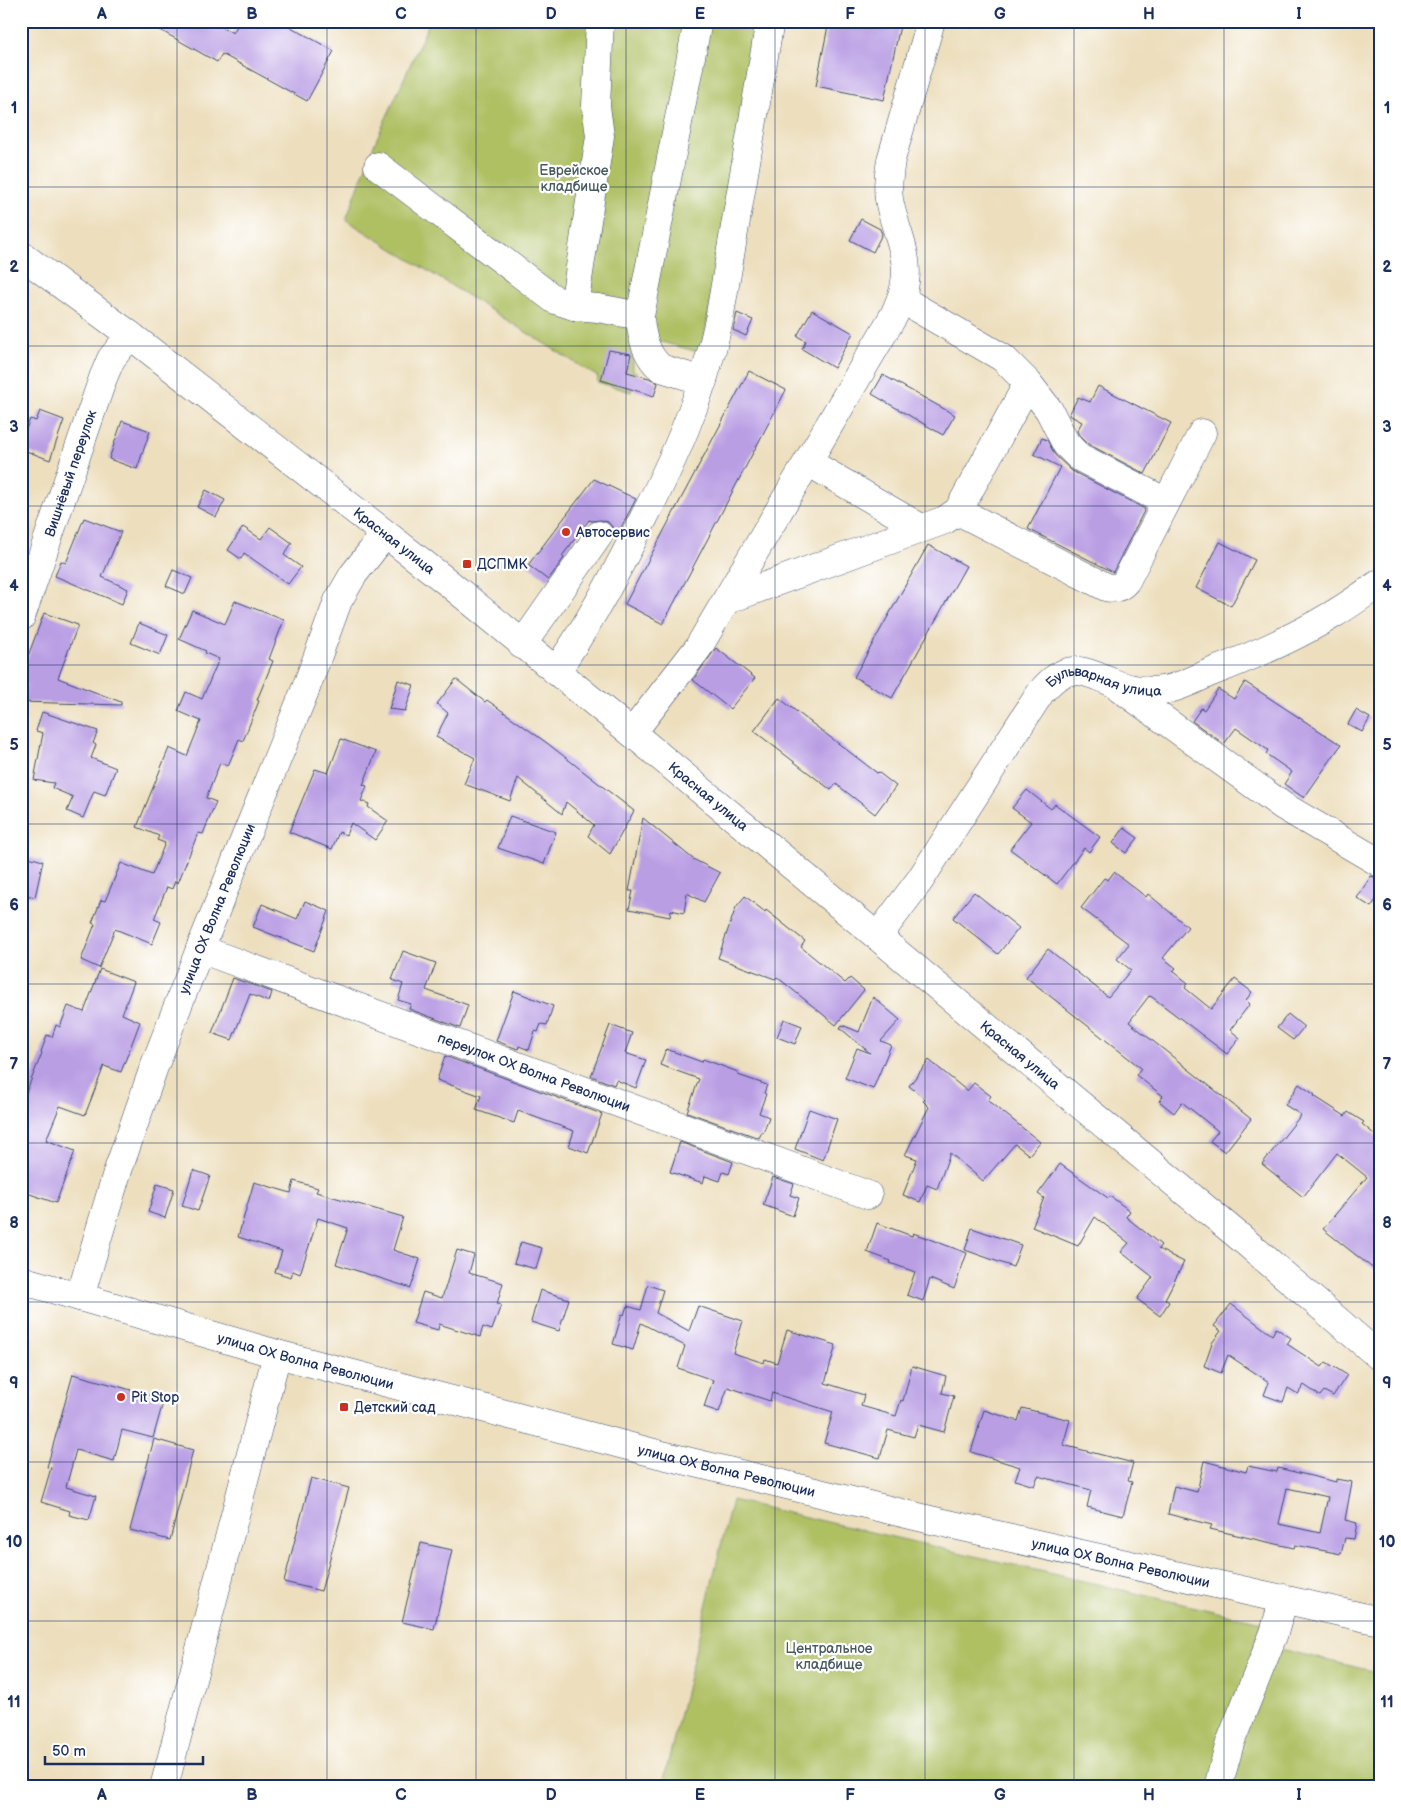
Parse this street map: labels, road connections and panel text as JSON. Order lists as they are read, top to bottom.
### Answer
{
  "streets": {
    "street": [
      "Вишнёвый переулок",
      "Красная улица",
      "Бульварная улица",
      "улица ОХ Волна Революции",
      "переулок ОХ Волна Революции"
    ]
  },
  "crossings": [
    ["Вишнёвый переулок", "Красная улица"],
    ["Красная улица", "Бульварная улица"],
    ["Красная улица", "улица ОХ Волна Революции"],
    ["улица ОХ Волна Революции", "переулок ОХ Волна Революции"]
  ],
  "parks": ["Еврейское кладбище", "Центральное кладбище"],
  "places": {
    "other": ["Автосервис", "Pit Stop"],
    "transit": ["ДСПМК", "Детский сад"]
  },
  "scale_bar": "50 m",
  "grid": {
    "columns": [
      "A",
      "B",
      "C",
      "D",
      "E",
      "F",
      "G",
      "H",
      "I"
    ],
    "rows": [
      "1",
      "2",
      "3",
      "4",
      "5",
      "6",
      "7",
      "8",
      "9",
      "10",
      "11"
    ]
  }
}
